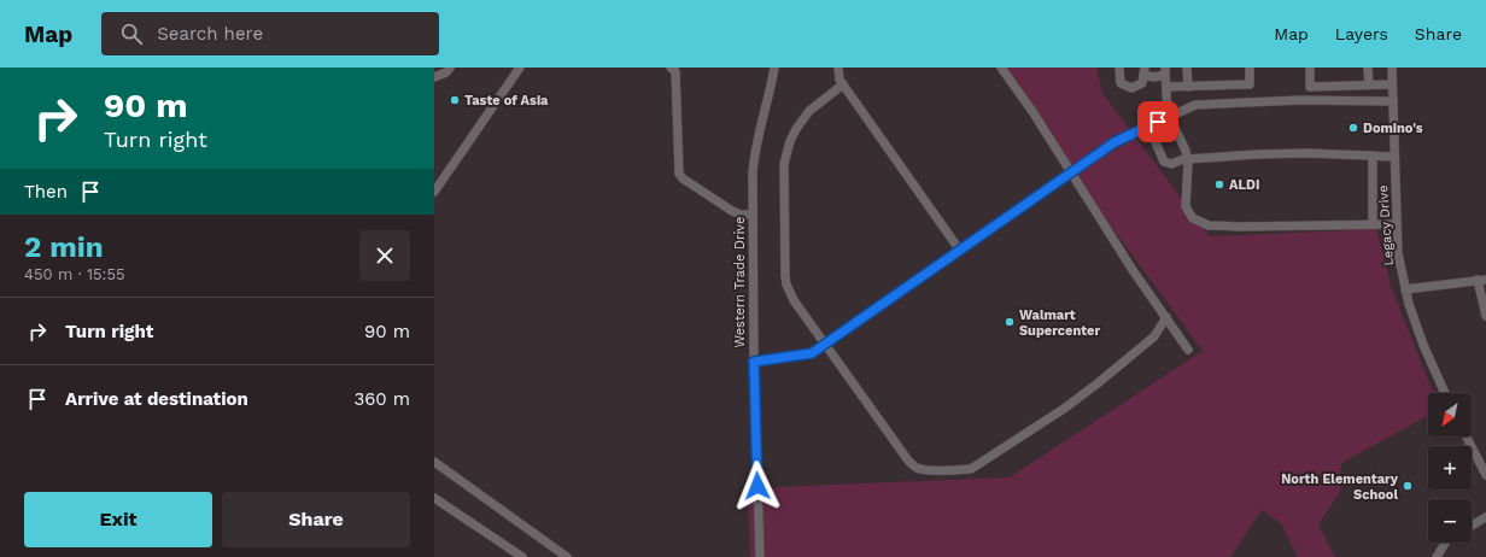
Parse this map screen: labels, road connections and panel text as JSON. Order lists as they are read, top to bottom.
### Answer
{
  "streets": {
    "street": ["Legacy Drive", "Western Trade Drive"]
  },
  "places": [
    "Taste of Asia",
    "Domino's",
    "ALDI",
    "Walmart Supercenter",
    "North Elementary School"
  ],
  "north": "bottom left",
  "page": {
    "header": "Map",
    "search": "Search here",
    "nav": ["Map", "Layers", "Share"],
    "turn": ["90 m", "Turn right"],
    "then": "Then",
    "heading": ["2 min", "450 m · 15:55"],
    "list": [
      {
        "name": "Turn right",
        "value": "90 m"
      },
      {
        "name": "Arrive at destination",
        "value": "360 m"
      }
    ],
    "map_buttons": ["+", "−"],
    "buttons": ["Exit", "Share"]
  }
}
